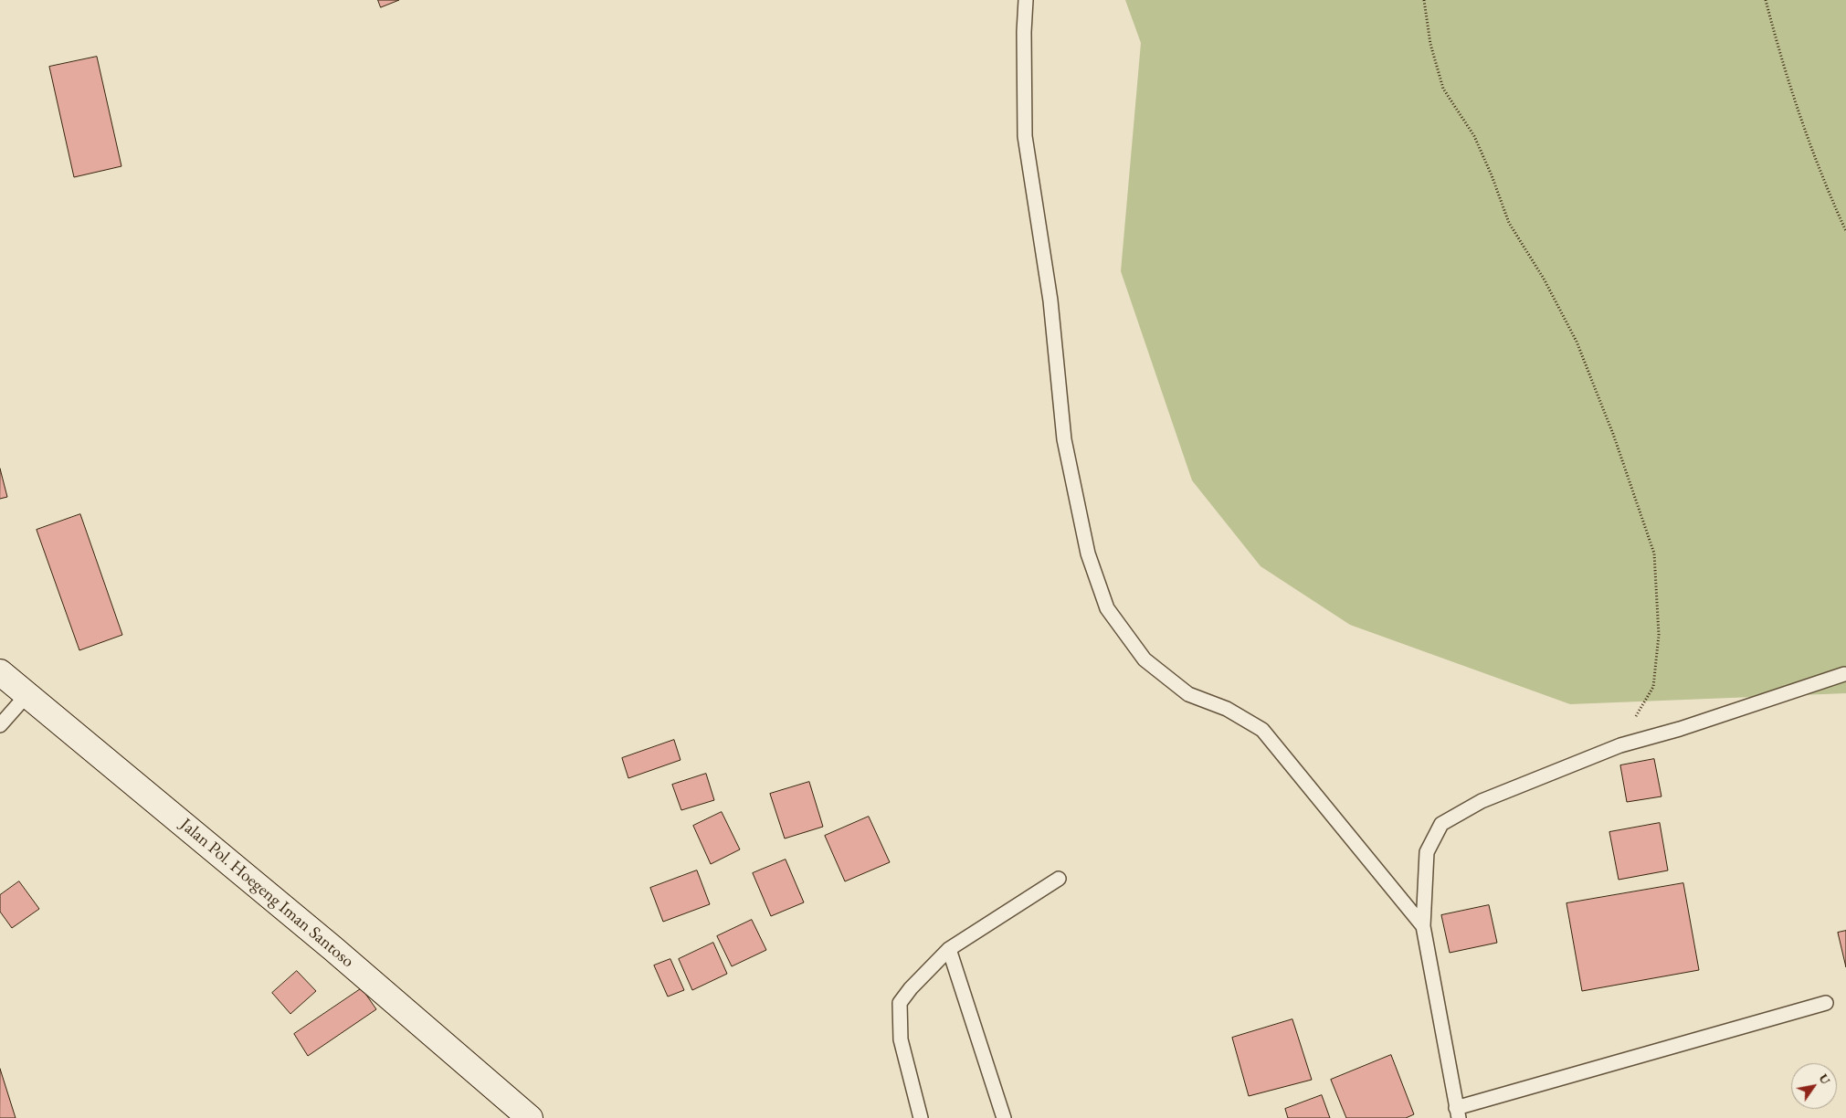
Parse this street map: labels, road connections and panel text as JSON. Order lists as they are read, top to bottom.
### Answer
{
  "streets": {
    "street": ["Jalan Pol. Hoegeng Iman Santoso"]
  },
  "north": "top right"
}
